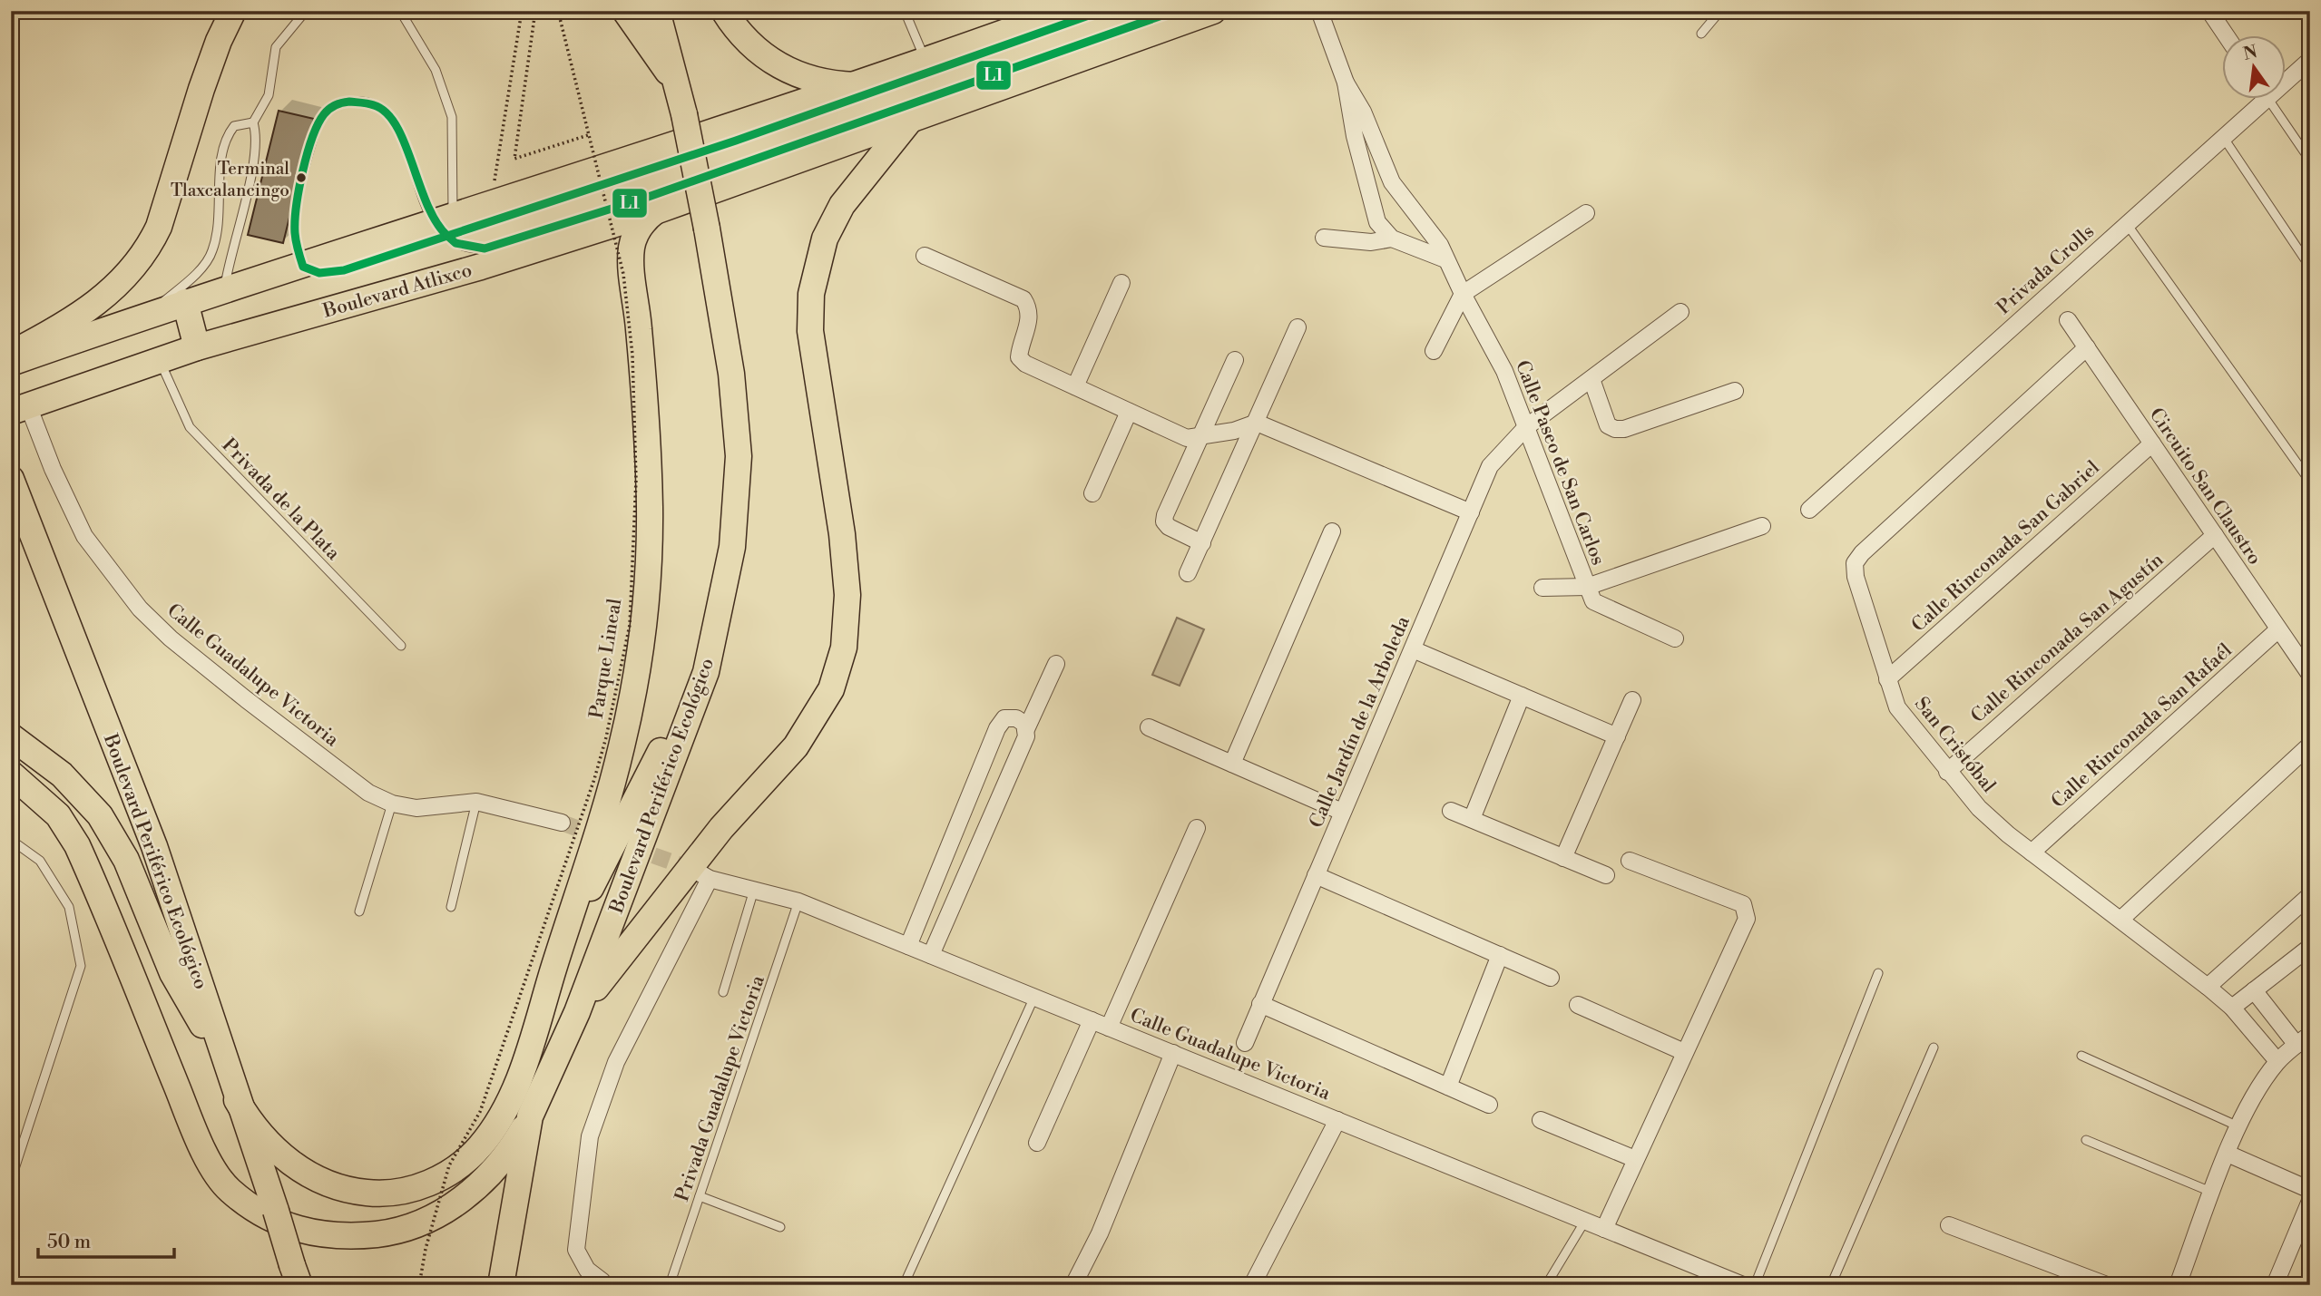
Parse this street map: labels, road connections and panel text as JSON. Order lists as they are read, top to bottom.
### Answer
{
  "streets": {
    "main road": ["Boulevard Atlixco", "Boulevard Periférico Ecológico"],
    "street": [
      "Privada Crolls",
      "Calle Paseo de San Carlos",
      "Circuito San Claustro",
      "Calle Rinconada San Gabriel",
      "Calle Rinconada San Agustín",
      "Calle Guadalupe Victoria",
      "Calle Jardín de la Arboleda",
      "Calle Rinconada San Rafaél",
      "San Cristóbal"
    ],
    "lane": ["Privada de la Plata", "Privada Guadalupe Victoria"],
    "path": ["Parque Lineal"]
  },
  "crossings": [
    ["Boulevard Atlixco", "Privada de la Plata"],
    ["Boulevard Atlixco", "Calle Guadalupe Victoria"],
    ["Calle Paseo de San Carlos", "Calle Jardín de la Arboleda"],
    ["Circuito San Claustro", "Calle Rinconada San Gabriel"],
    ["Circuito San Claustro", "Calle Rinconada San Agustín"],
    ["Circuito San Claustro", "Calle Rinconada San Rafaél"],
    ["Circuito San Claustro", "San Cristóbal"],
    ["Calle Rinconada San Gabriel", "San Cristóbal"],
    ["Calle Rinconada San Agustín", "San Cristóbal"],
    ["Calle Guadalupe Victoria", "Privada Guadalupe Victoria"],
    ["Calle Rinconada San Rafaél", "San Cristóbal"]
  ],
  "places": ["Terminal Tlaxcalancingo"],
  "lines": ["transit line L1"],
  "scale_bar": "50 m",
  "north": "top"
}
